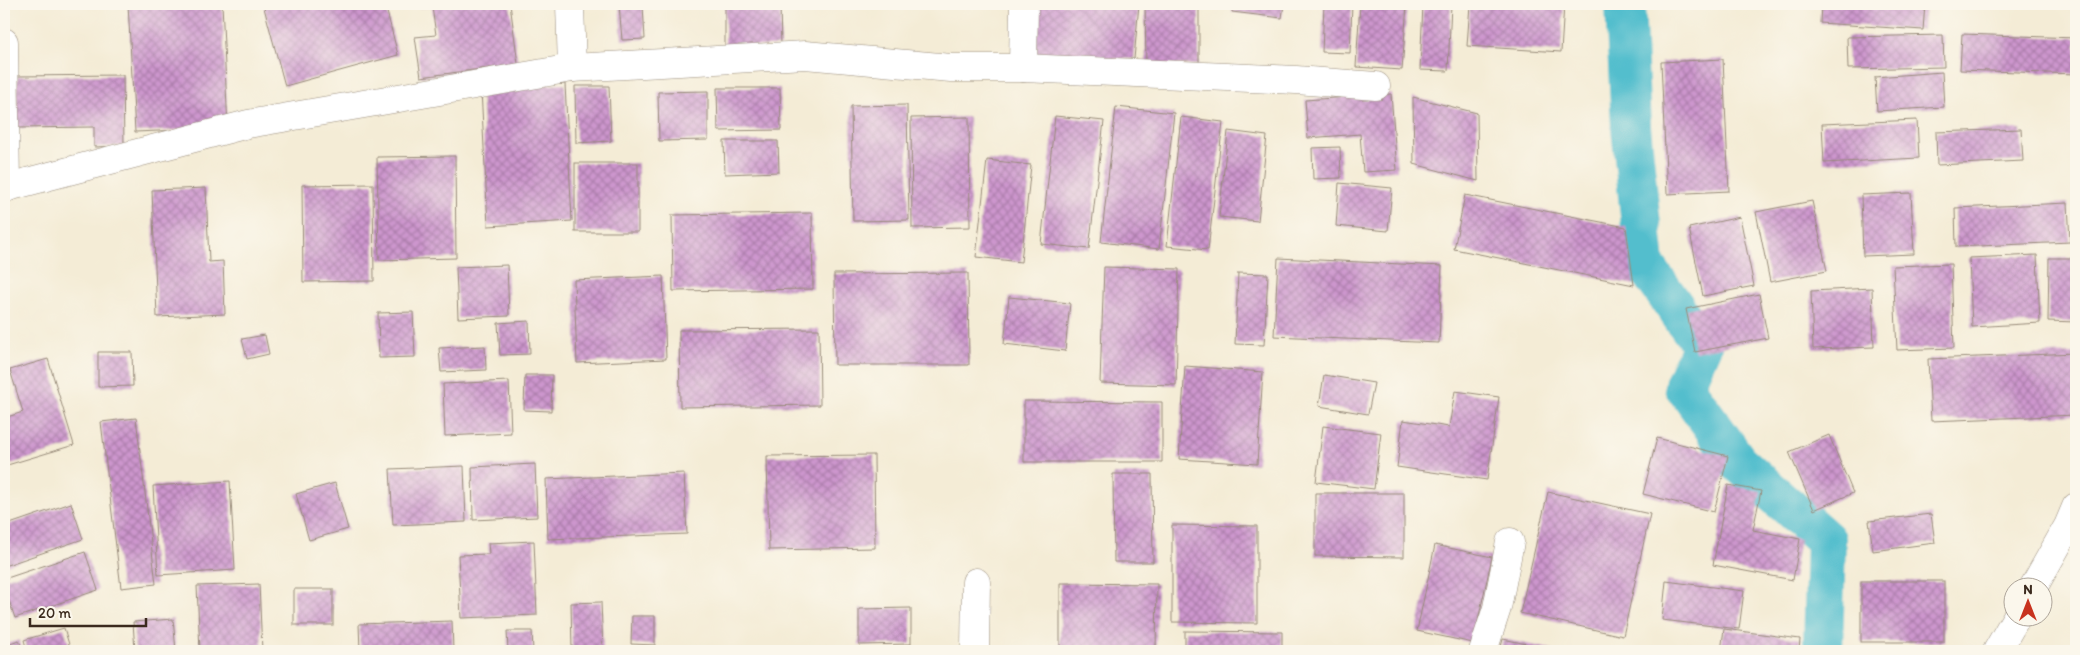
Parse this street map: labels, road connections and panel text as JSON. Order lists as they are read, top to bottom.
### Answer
{
  "scale_bar": "20 m",
  "north": "top"
}
